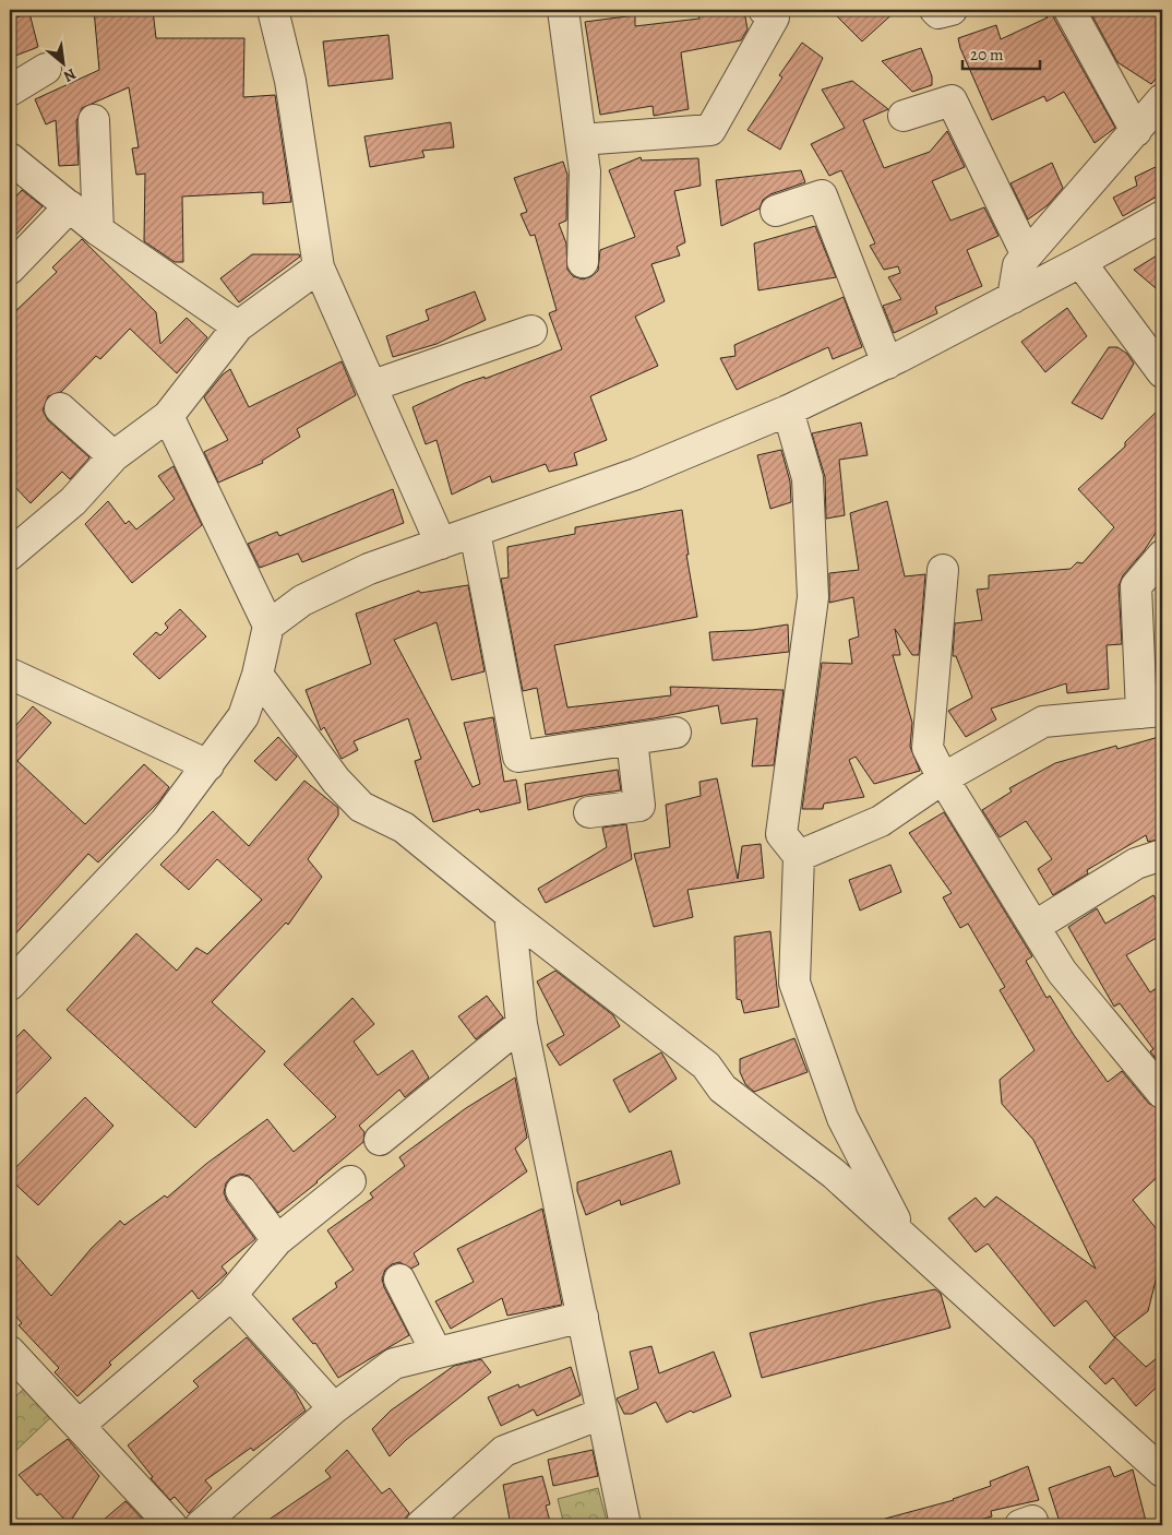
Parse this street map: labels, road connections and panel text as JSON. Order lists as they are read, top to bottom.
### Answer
{
  "scale_bar": "20 m",
  "north": "bottom right"
}
